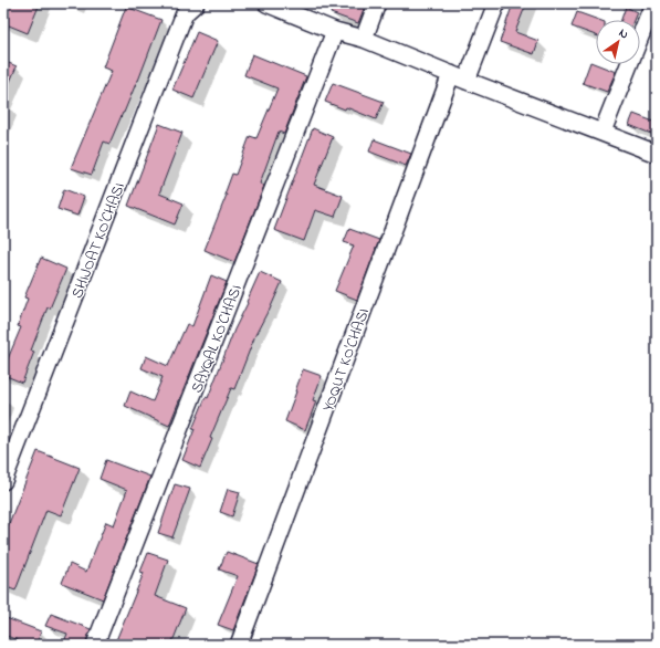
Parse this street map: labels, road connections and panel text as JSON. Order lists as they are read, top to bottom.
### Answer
{
  "streets": {
    "street": ["SHIJOAT KO'CHASI", "SAYQAL KO'CHASI", "YOQUT KO'CHASI"]
  },
  "north": "top right"
}
